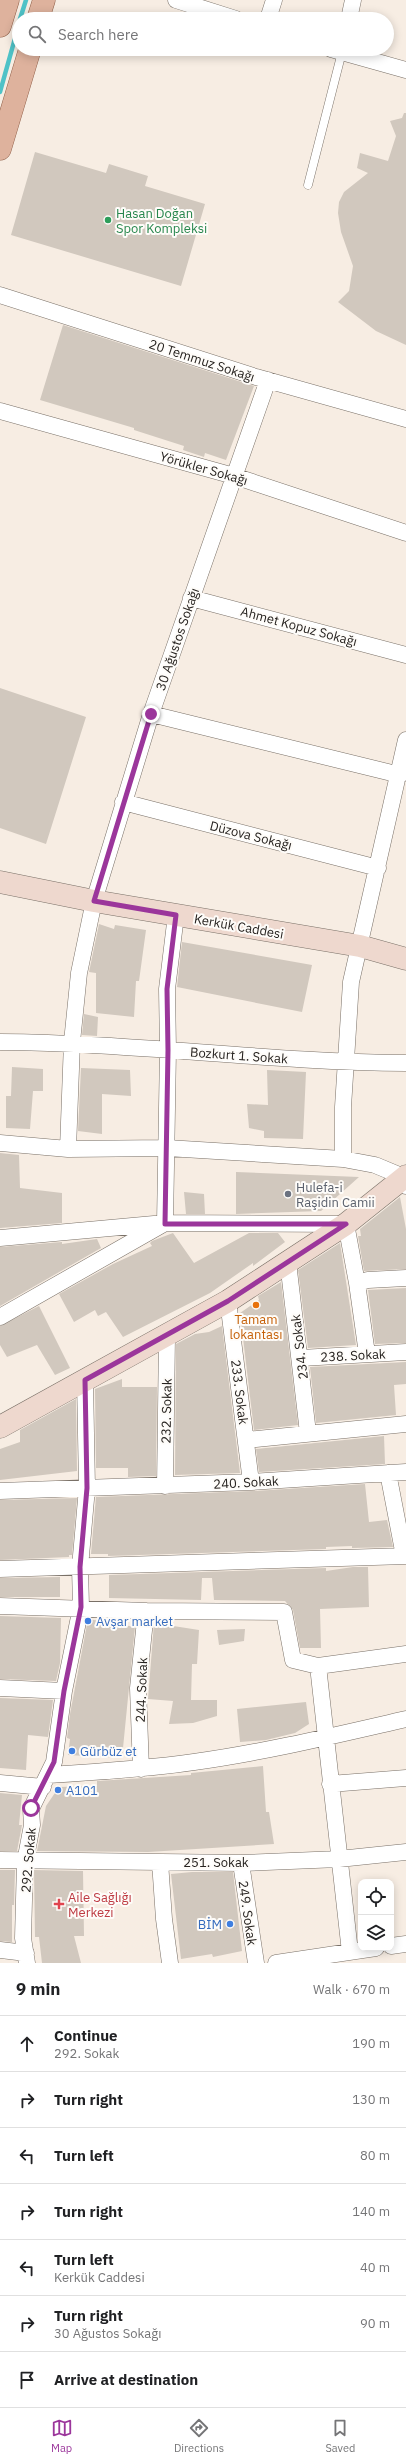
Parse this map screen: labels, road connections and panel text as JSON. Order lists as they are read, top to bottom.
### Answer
{
  "streets": {
    "street": [
      "20 Temmuz Sokağı",
      "Yörükler Sokağı",
      "Ahmet Kopuz Sokağı",
      "30 Ağustos Sokağı",
      "Düzova Sokağı",
      "Kerkük Caddesi",
      "Bozkurt 1. Sokak",
      "234. Sokak",
      "238. Sokak",
      "233. Sokak",
      "232. Sokak",
      "240. Sokak",
      "244. Sokak",
      "292. Sokak",
      "251. Sokak",
      "249. Sokak"
    ]
  },
  "crossings": [
    ["20 Temmuz Sokağı", "30 Ağustos Sokağı"],
    ["Yörükler Sokağı", "30 Ağustos Sokağı"],
    ["Ahmet Kopuz Sokağı", "30 Ağustos Sokağı"],
    ["30 Ağustos Sokağı", "Düzova Sokağı"],
    ["30 Ağustos Sokağı", "Kerkük Caddesi"],
    ["30 Ağustos Sokağı", "Bozkurt 1. Sokak"],
    ["234. Sokak", "238. Sokak"],
    ["233. Sokak", "240. Sokak"],
    ["232. Sokak", "240. Sokak"],
    ["240. Sokak", "292. Sokak"],
    ["292. Sokak", "251. Sokak"],
    ["251. Sokak", "249. Sokak"]
  ],
  "places": {
    "other": [
      "Hasan Doğan Spor Kompleksi",
      "Hulefa-i Raşidin Camii",
      "Tamam lokantası",
      "Avşar market",
      "Gürbüz et",
      "A101",
      "BİM"
    ],
    "health": ["Aile Sağlığı Merkezi"]
  },
  "page": {
    "search": "Search here",
    "heading": ["9 min", "Walk · 670 m"],
    "list": [
      ["Continue", "292. Sokak", "190 m"],
      ["Turn right", "130 m"],
      ["Turn left", "80 m"],
      ["Turn right", "140 m"],
      ["Turn left", "Kerkük Caddesi", "40 m"],
      ["Turn right", "30 Ağustos Sokağı", "90 m"],
      "Arrive at destination"
    ],
    "nav": ["Map", "Directions", "Saved"]
  }
}
